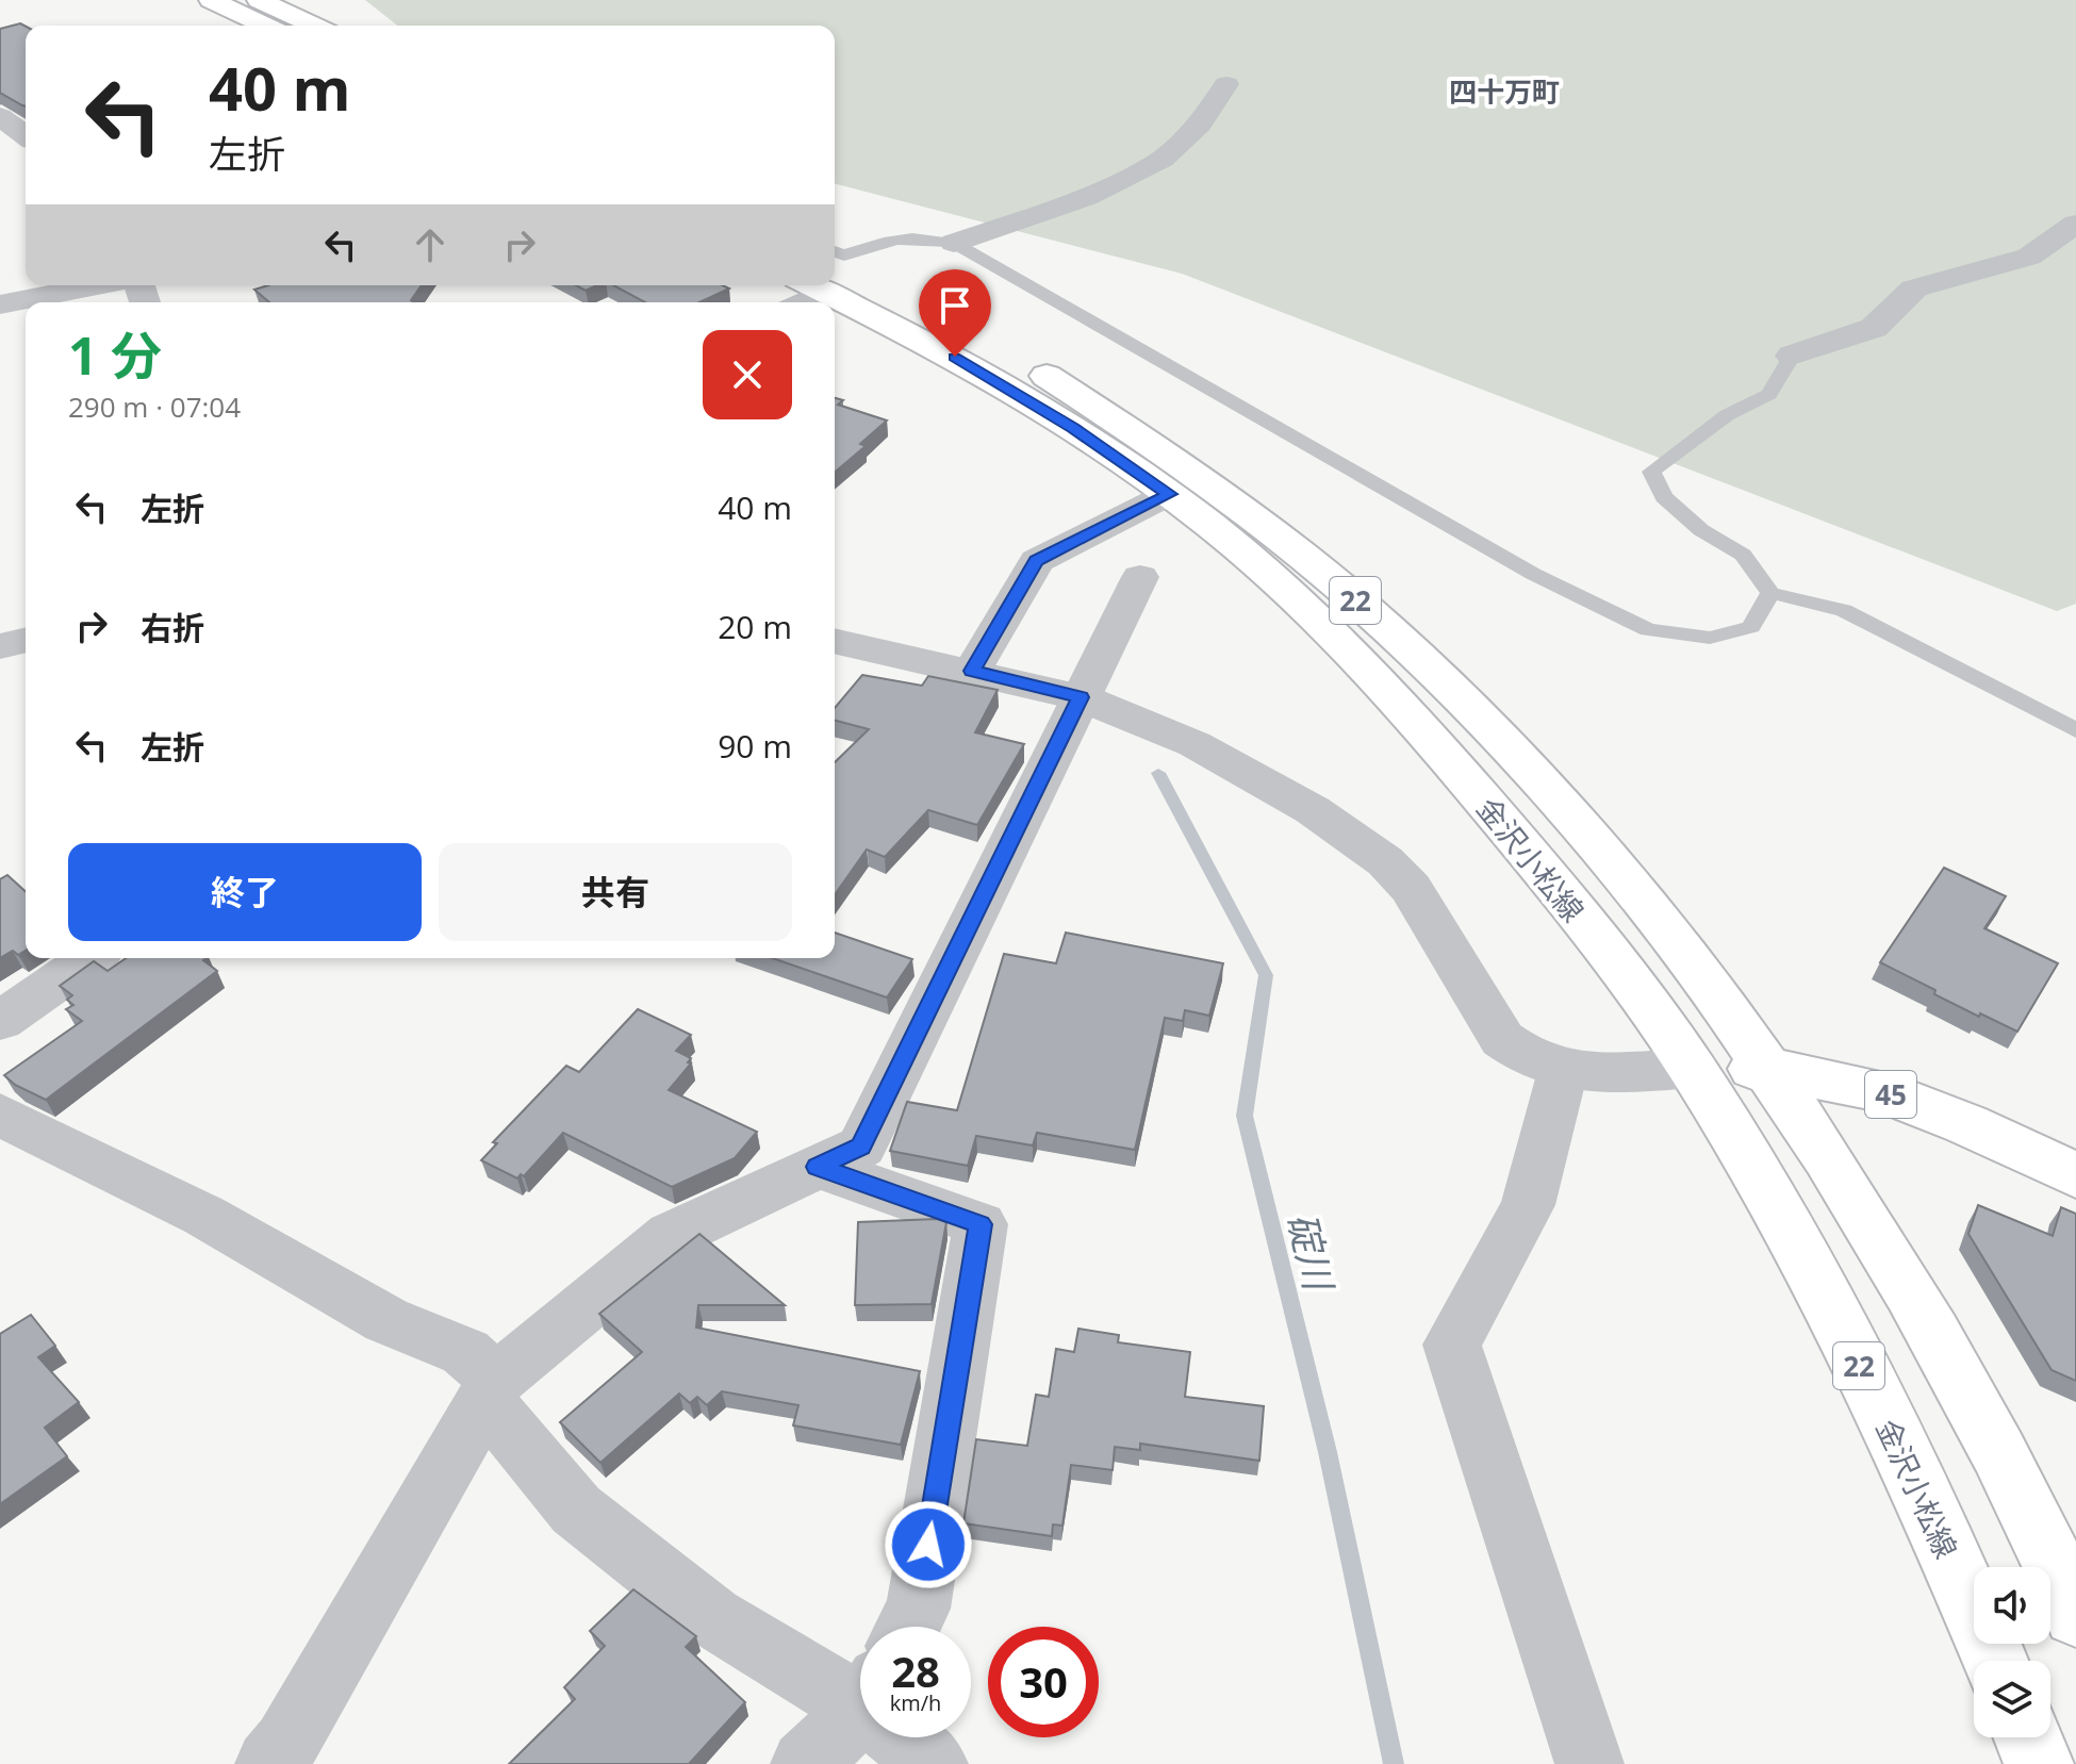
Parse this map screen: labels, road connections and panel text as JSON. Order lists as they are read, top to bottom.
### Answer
{
  "streets": {
    "main road": ["22", "金沢小松線", "45"]
  },
  "crossings": [
    ["金沢小松線", "45"]
  ],
  "districts": ["四十万町"],
  "water": ["碇川"],
  "page": {
    "turn": ["40 m", "左折"],
    "heading": ["1 分", "290 m · 07:04"],
    "list": [
      {
        "name": "左折",
        "value": "40 m"
      },
      {
        "name": "右折",
        "value": "20 m"
      },
      {
        "name": "左折",
        "value": "90 m"
      }
    ],
    "buttons": ["終了", "共有"],
    "speed": "28 km/h",
    "limit": "30"
  }
}
